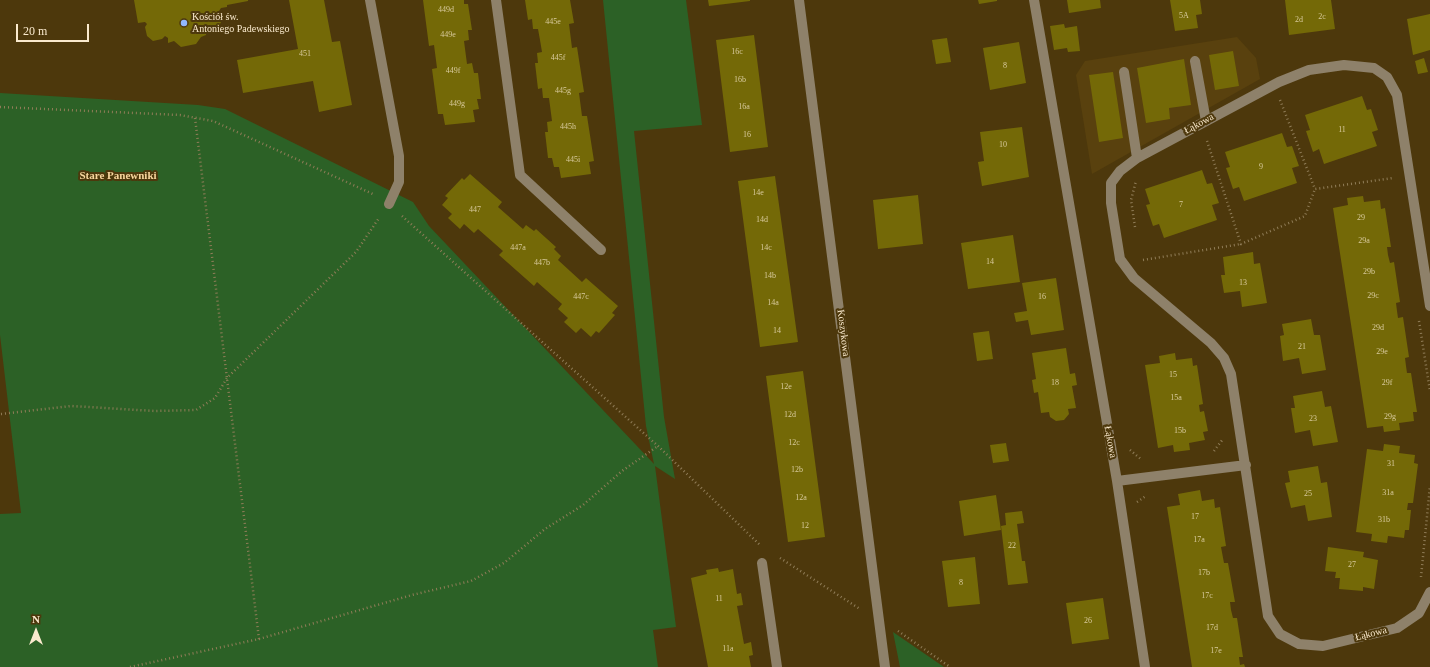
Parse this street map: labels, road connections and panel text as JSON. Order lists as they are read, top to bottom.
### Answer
{
  "streets": {
    "street": ["Łąkowa", "Koszykowa"]
  },
  "districts": ["Stare Panewniki"],
  "places": ["Kościół św. Antoniego Padewskiego"],
  "house_numbers": [
    "449d",
    "5A",
    "2c",
    "2d",
    "445e",
    "449e",
    "16c",
    "451",
    "445f",
    "8",
    "449f",
    "16b",
    "445g",
    "449g",
    "16a",
    "445h",
    "11",
    "16",
    "10",
    "445i",
    "9",
    "14e",
    "7",
    "447",
    "29",
    "14d",
    "29a",
    "447a",
    "14c",
    "14",
    "447b",
    "29b",
    "14b",
    "13",
    "29c",
    "447c",
    "16",
    "14a",
    "29d",
    "14",
    "21",
    "29e",
    "15",
    "18",
    "29f",
    "12e",
    "15a",
    "12d",
    "29g",
    "23",
    "15b",
    "12c",
    "31",
    "12b",
    "31a",
    "25",
    "12a",
    "17",
    "31b",
    "12",
    "17a",
    "22",
    "27",
    "17b",
    "8",
    "17c",
    "11",
    "26",
    "17d",
    "11a",
    "17e"
  ],
  "scale_bar": "20 m",
  "north": "top"
}
